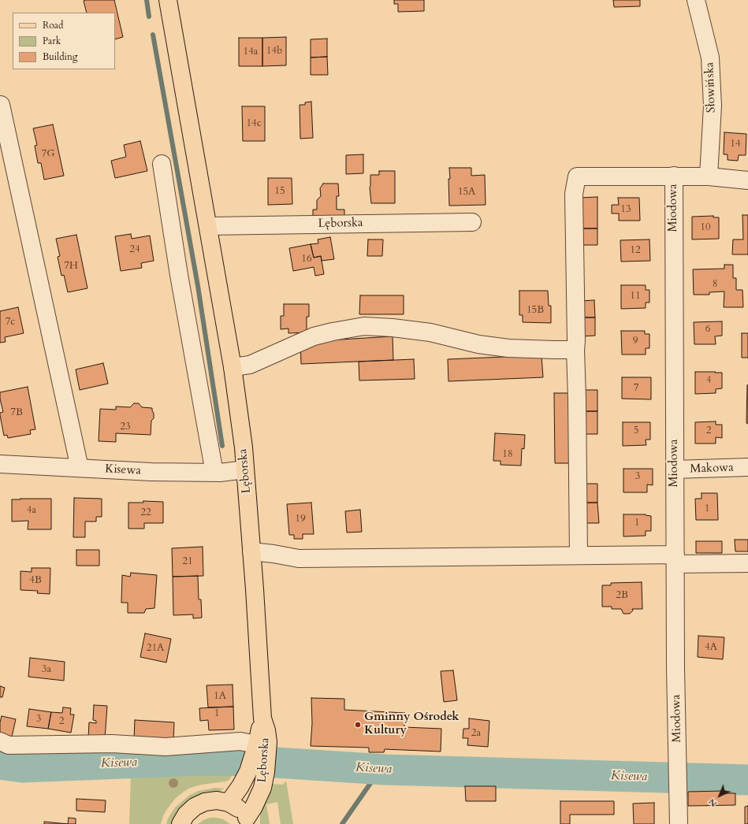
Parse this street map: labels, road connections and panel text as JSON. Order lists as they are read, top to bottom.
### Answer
{
  "streets": {
    "main road": ["Lęborska"],
    "street": [
      "Słowińska",
      "Miodowa",
      "Makowa",
      "Kisewa"
    ]
  },
  "crossings": [
    ["Słowińska", "Miodowa"],
    ["Miodowa", "Makowa"],
    ["Lęborska", "Kisewa"]
  ],
  "water": ["Kisewa"],
  "places": ["Gminny Ośrodek Kultury"],
  "house_numbers": [
    "14b",
    "14a",
    "14c",
    "14",
    "7G",
    "15",
    "15A",
    "13",
    "10",
    "24",
    "12",
    "16",
    "7H",
    "8",
    "11",
    "15B",
    "7c",
    "6",
    "9",
    "4",
    "7",
    "7B",
    "23",
    "5",
    "2",
    "18",
    "3",
    "1",
    "4a",
    "22",
    "19",
    "1",
    "21",
    "4B",
    "2B",
    "4A",
    "21A",
    "3a",
    "1A",
    "1",
    "3",
    "2",
    "2a"
  ],
  "legend": ["Road", "Park", "Building"],
  "north": "bottom left"
}
